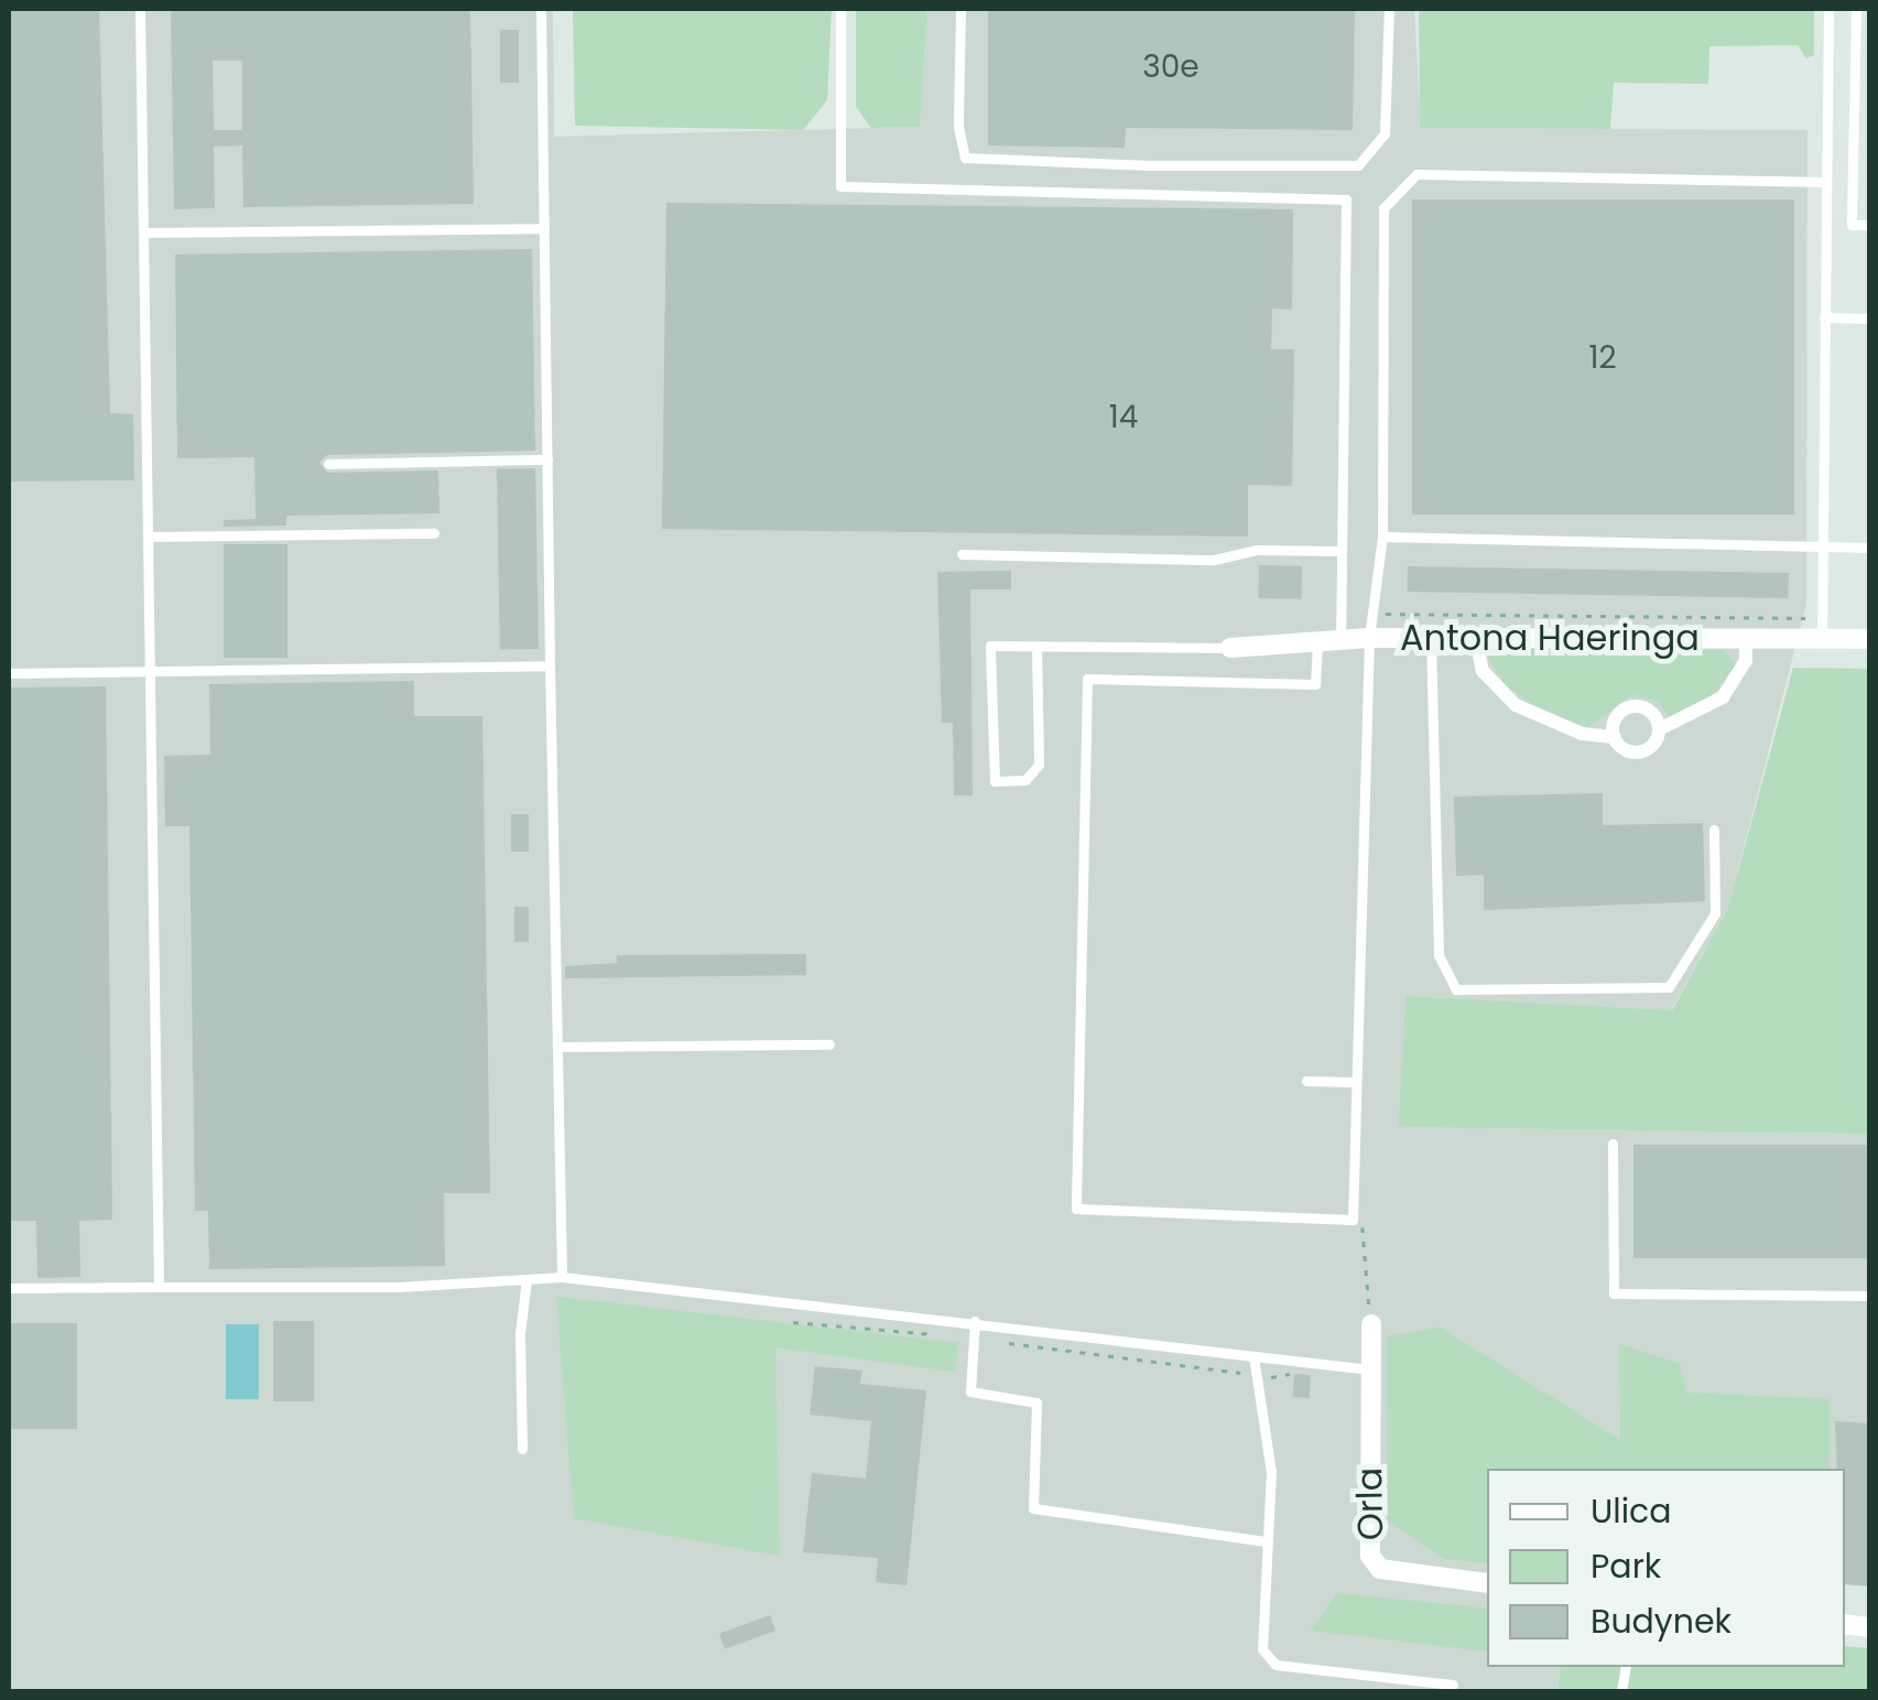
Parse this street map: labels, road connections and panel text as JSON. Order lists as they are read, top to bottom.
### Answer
{
  "streets": {
    "street": ["Antona Haeringa", "Orla"]
  },
  "house_numbers": ["30e", "12", "14"],
  "legend": ["Ulica", "Park", "Budynek"]
}
